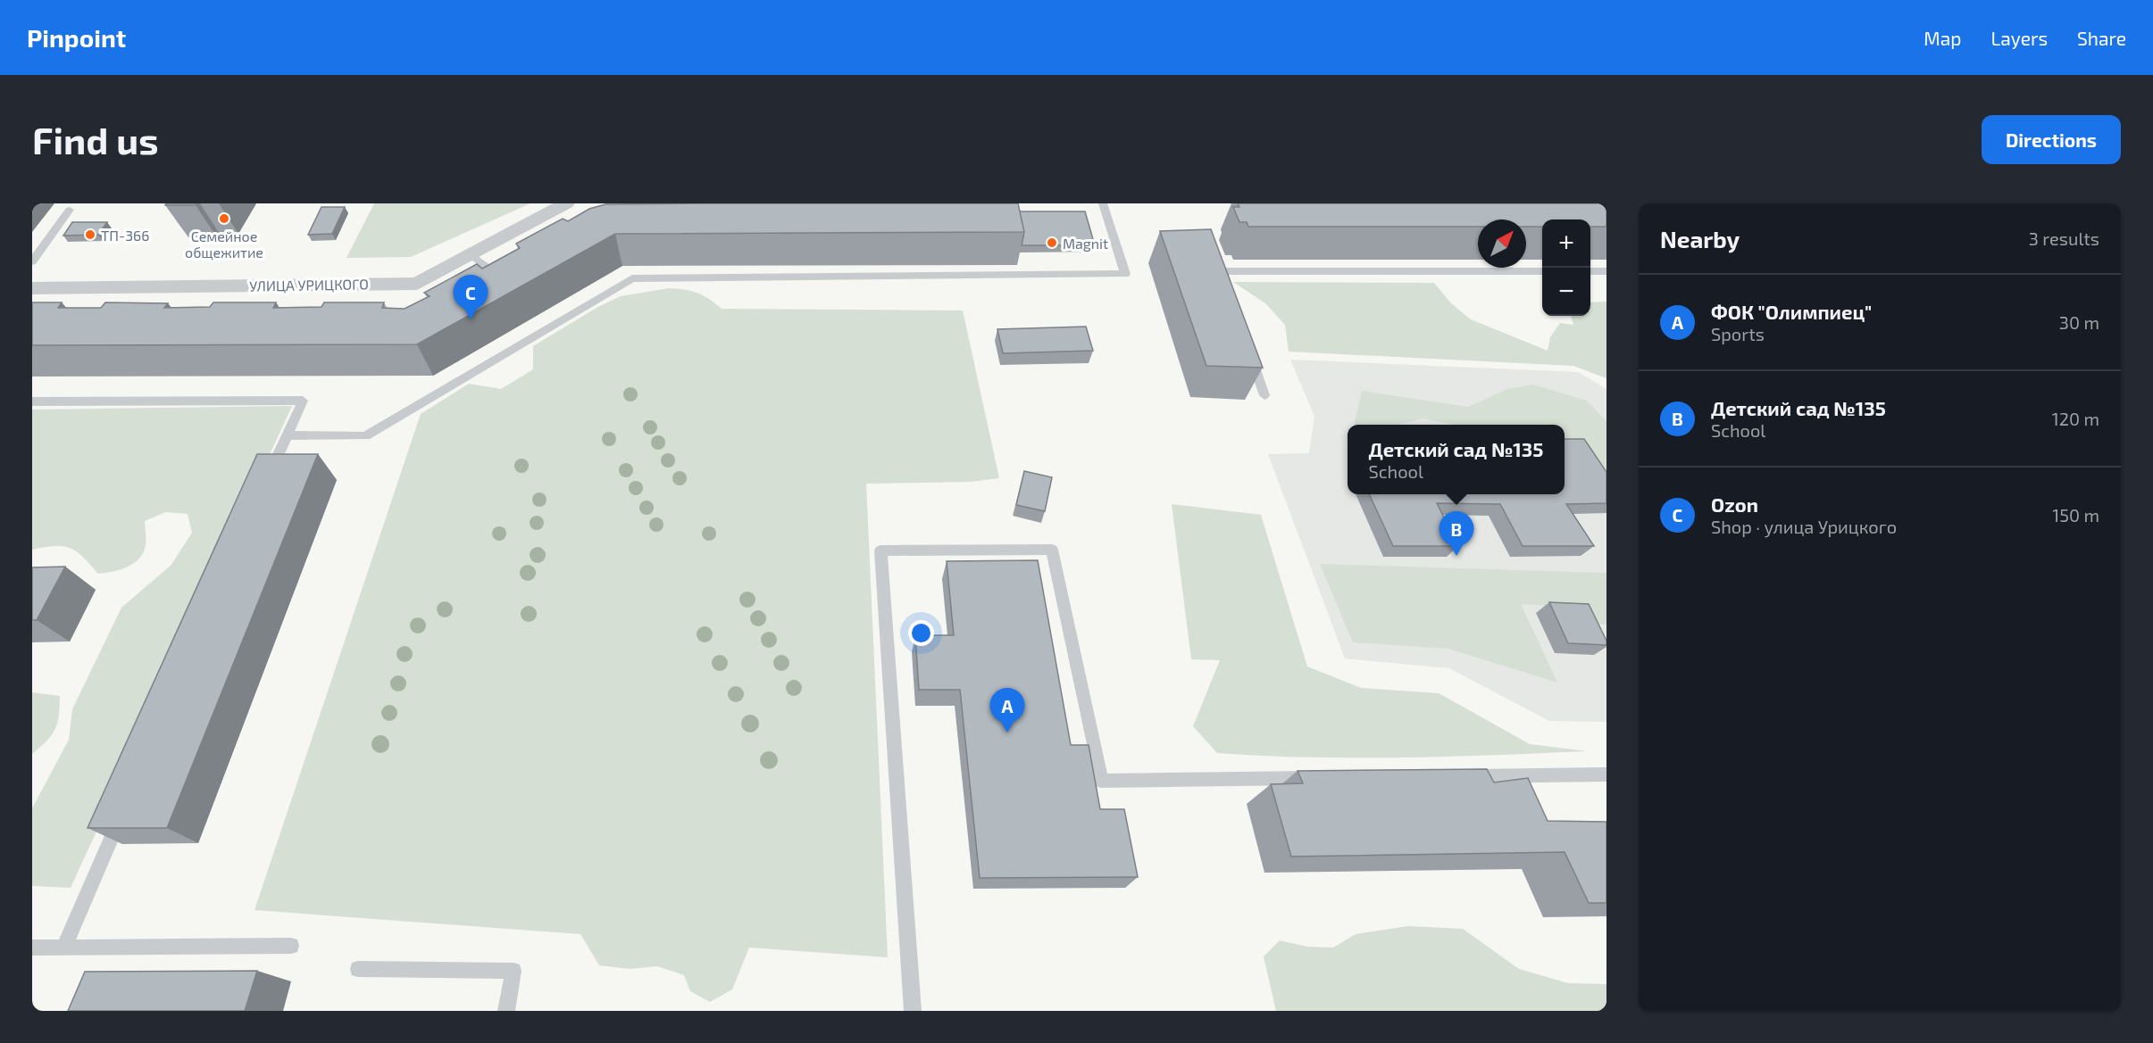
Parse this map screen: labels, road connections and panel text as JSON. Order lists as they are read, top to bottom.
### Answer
{
  "streets": {
    "street": ["УЛИЦА УРИЦКОГО"]
  },
  "places": ["Семейное общежитие", "ТП-366", "Magnit"],
  "north": "top right",
  "page": {
    "header": "Pinpoint",
    "nav": ["Map", "Layers", "Share"],
    "buttons": "Directions",
    "title": "Find us",
    "heading": ["Nearby", "3 results"],
    "map_buttons": ["+", "−"],
    "list": [
      {
        "mark": "A",
        "name": "ФОК \"Олимпиец\"",
        "note": "Sports",
        "value": "30 m"
      },
      {
        "mark": "B",
        "name": "Детский сад №135",
        "note": "School",
        "value": "120 m"
      },
      {
        "mark": "C",
        "name": "Ozon",
        "note": "Shop · улица Урицкого",
        "value": "150 m"
      }
    ],
    "pins": ["C", "B", "A"],
    "popup": ["Детский сад №135", "School"]
  }
}
